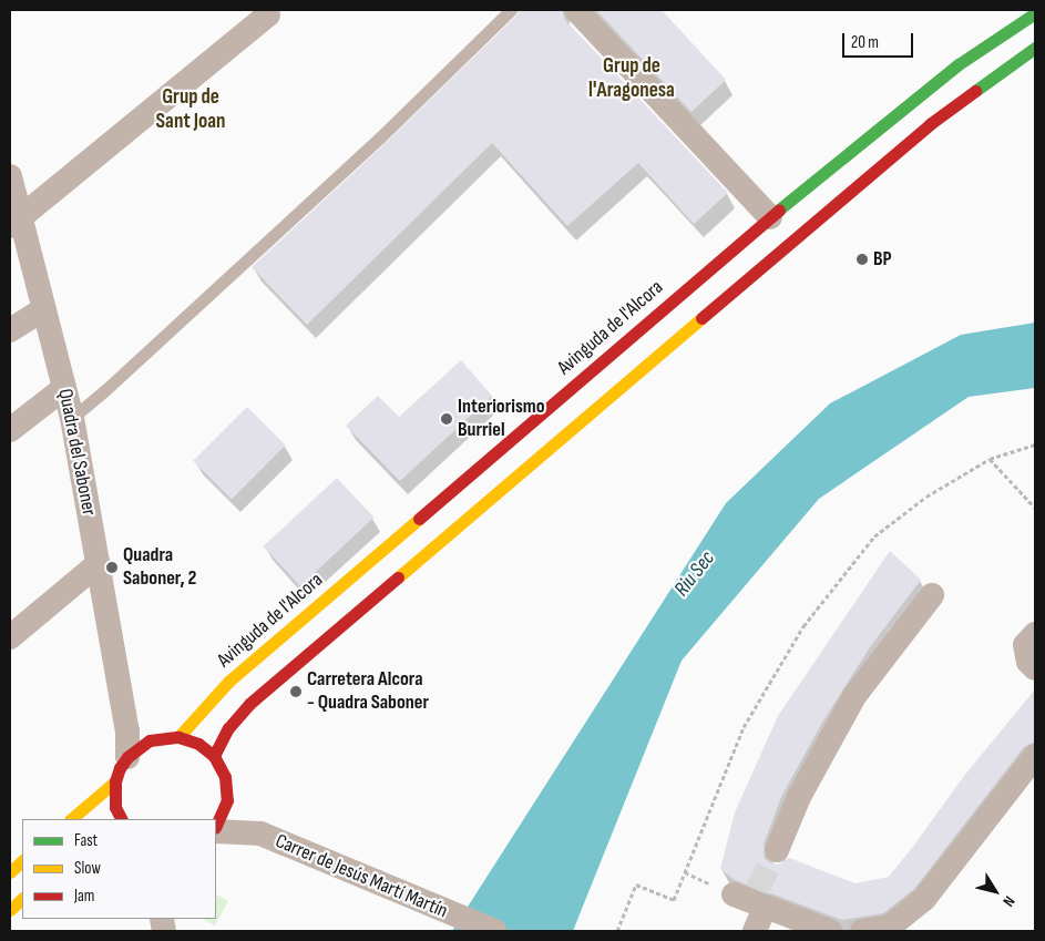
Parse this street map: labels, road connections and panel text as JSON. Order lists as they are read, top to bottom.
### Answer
{
  "streets": {
    "main road": ["Avinguda de l'Alcora"],
    "street": ["Quadra del Saboner", "Carrer de Jesús Martí Martín"]
  },
  "districts": ["Grup de l'Aragonesa", "Grup de Sant Joan"],
  "water": ["Riu Sec"],
  "places": [
    "BP",
    "Interiorismo Burriel",
    "Quadra Saboner, 2",
    "Carretera Alcora - Quadra Saboner"
  ],
  "legend": ["Fast", "Slow", "Jam"],
  "scale_bar": "20 m",
  "north": "bottom right"
}
